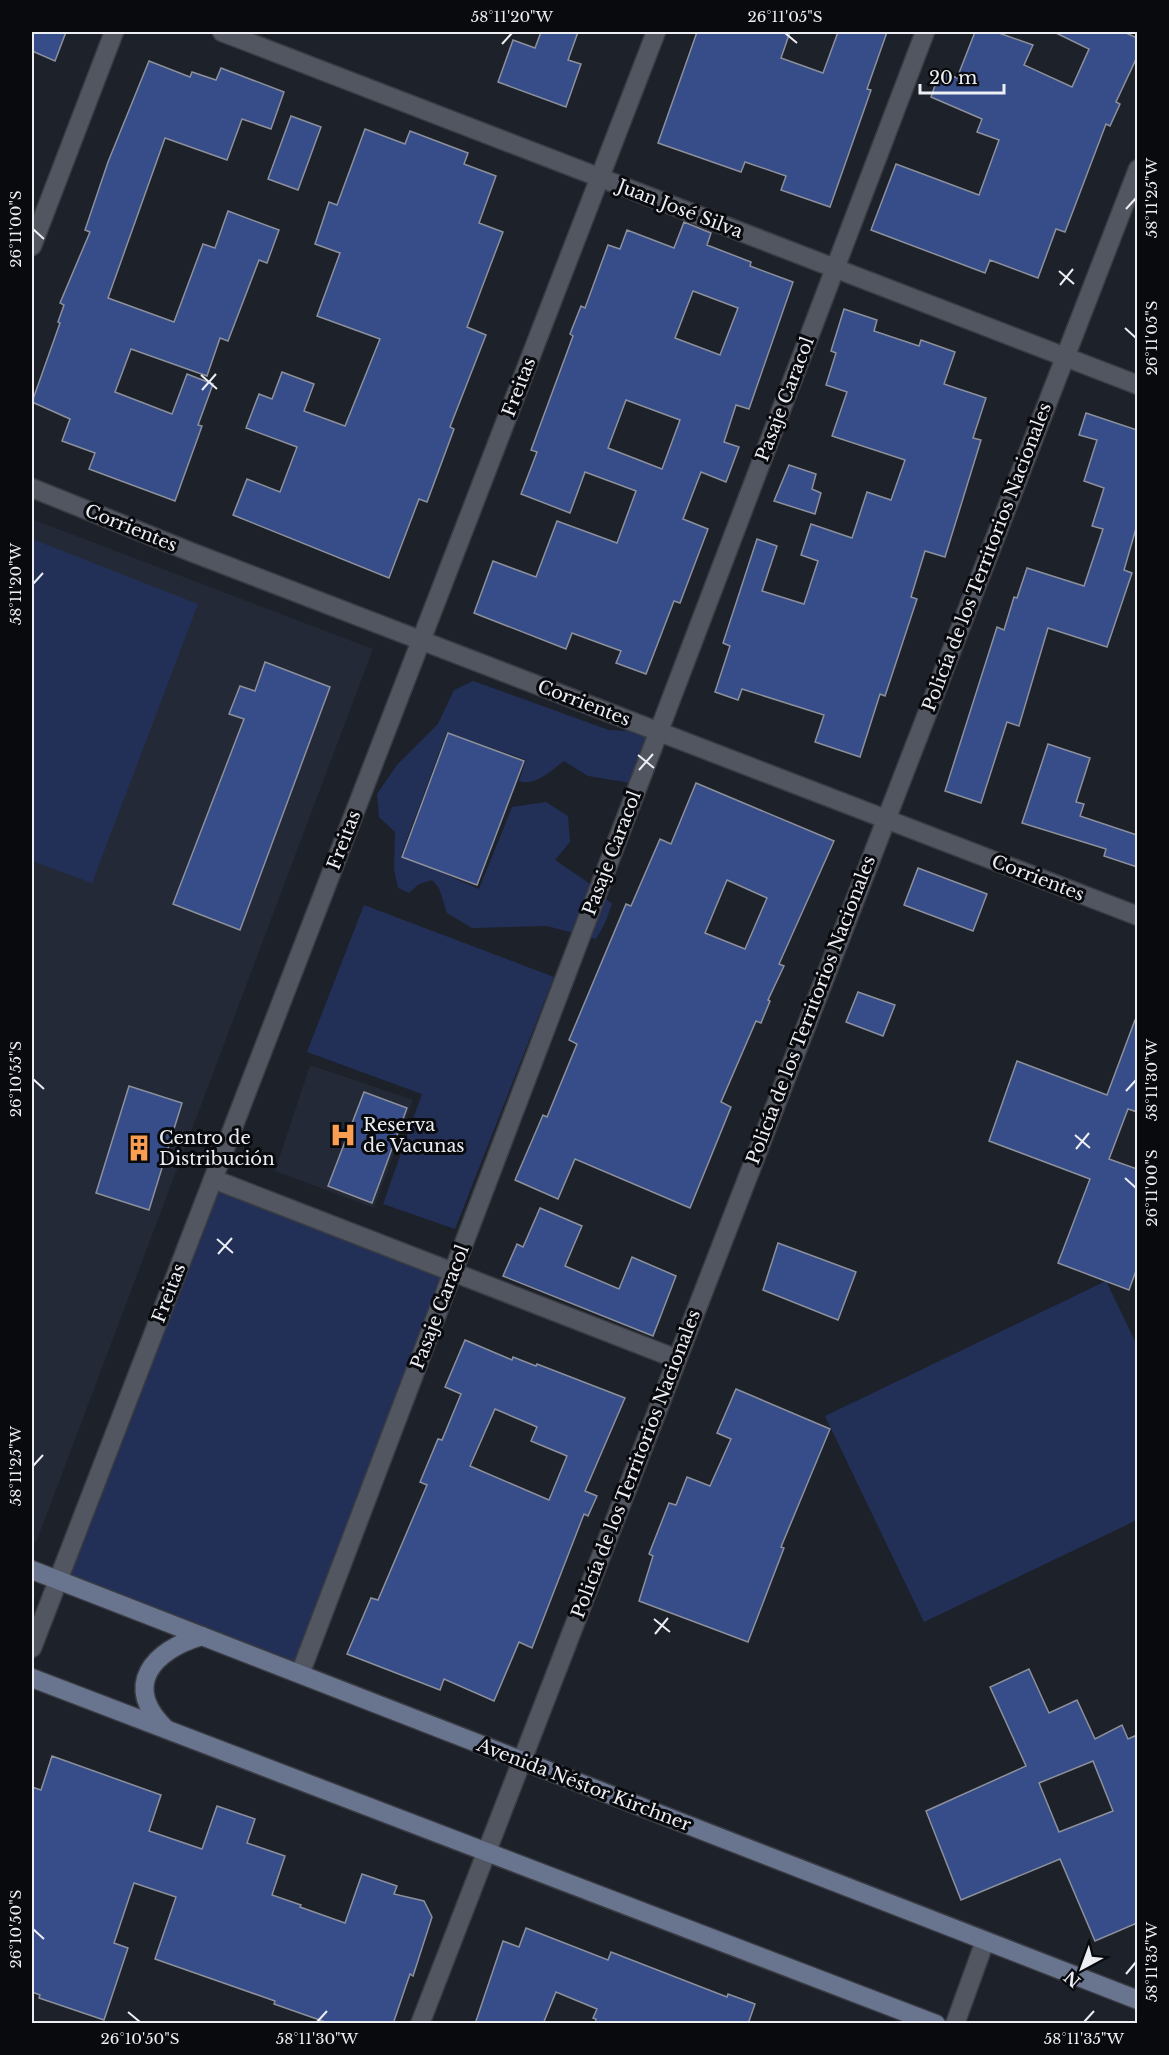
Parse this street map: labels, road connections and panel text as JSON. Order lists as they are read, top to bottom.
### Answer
{
  "streets": {
    "main road": ["Avenida Néstor Kirchner"],
    "street": [
      "Juan José Silva",
      "Freitas",
      "Pasaje Caracol",
      "Corrientes",
      "Policía de los Territorios Nacionales"
    ]
  },
  "crossings": [
    ["Juan José Silva", "Freitas"],
    ["Juan José Silva", "Pasaje Caracol"],
    ["Juan José Silva", "Policía de los Territorios Nacionales"],
    ["Freitas", "Corrientes"],
    ["Freitas", "Avenida Néstor Kirchner"],
    ["Pasaje Caracol", "Corrientes"],
    ["Pasaje Caracol", "Avenida Néstor Kirchner"],
    ["Corrientes", "Policía de los Territorios Nacionales"],
    ["Policía de los Territorios Nacionales", "Avenida Néstor Kirchner"]
  ],
  "places": {
    "hospital": ["Reserva de Vacunas"],
    "building": ["Centro de Distribución"]
  },
  "scale_bar": "20 m",
  "north": "bottom left",
  "coordinates": [
    "58°11'20\"W",
    "26°11'05\"S",
    "58°11'25\"W",
    "26°11'00\"S",
    "26°10'55\"S",
    "58°11'30\"W",
    "26°10'50\"S",
    "58°11'35\"W"
  ]
}
